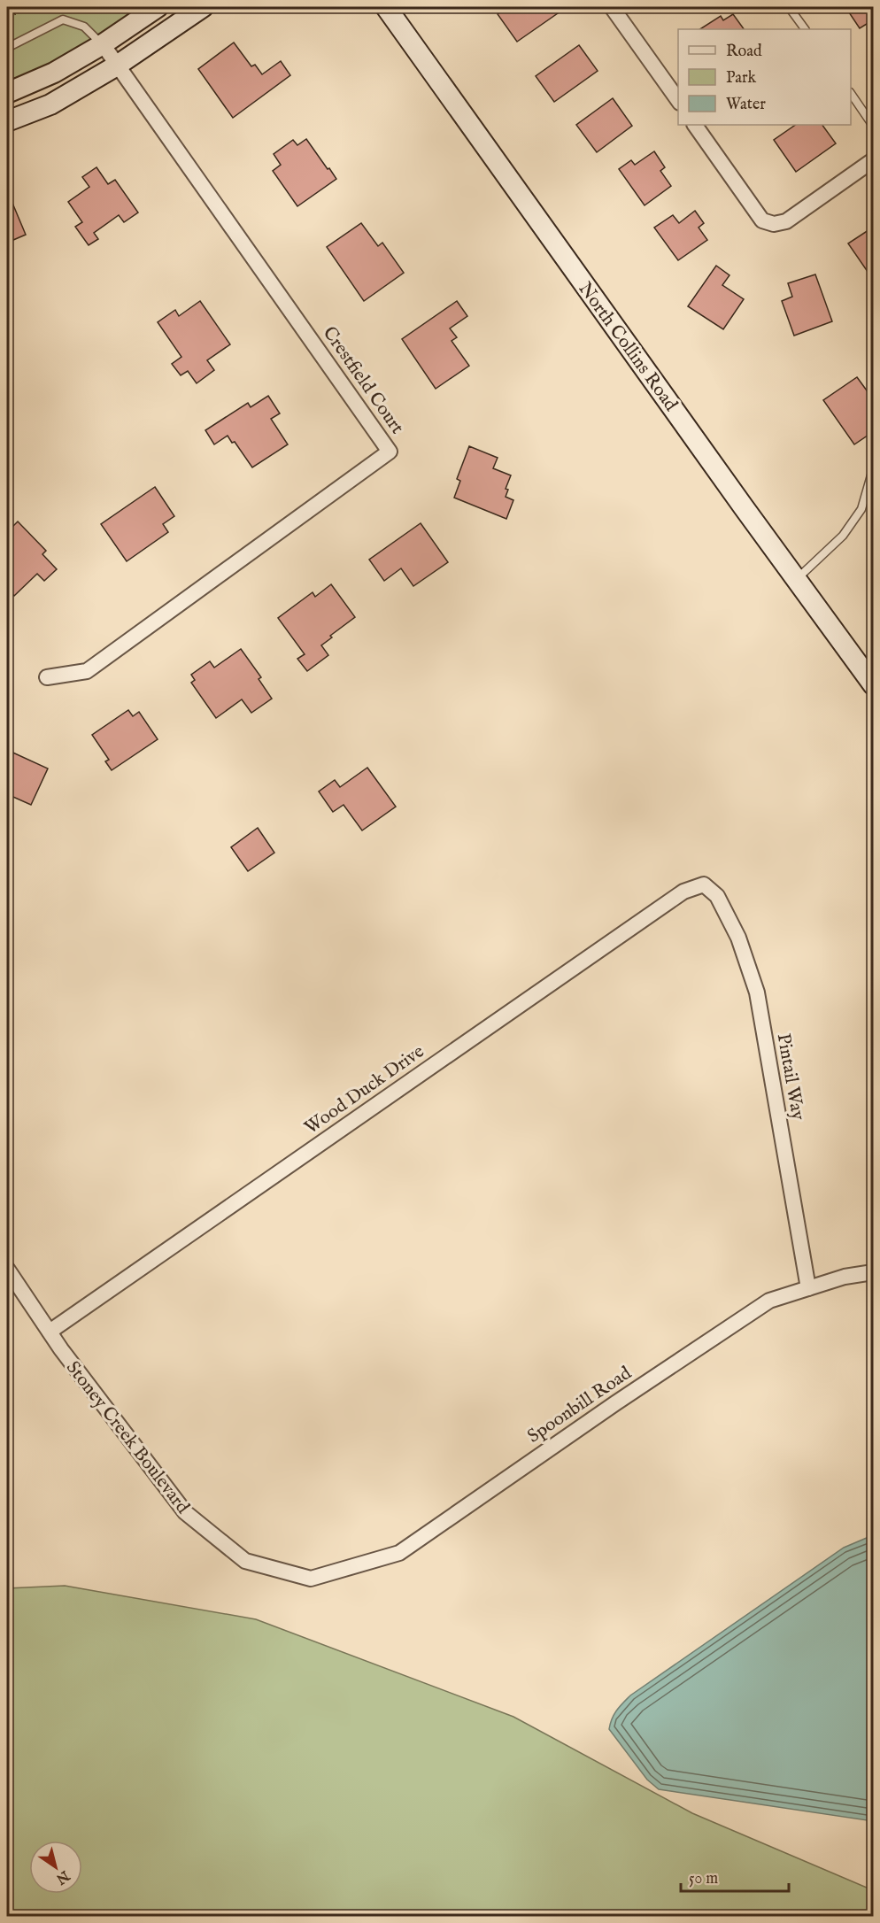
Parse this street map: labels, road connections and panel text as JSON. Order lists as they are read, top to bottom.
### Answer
{
  "streets": {
    "street": [
      "North Collins Road",
      "Crestfield Court",
      "Pintail Way",
      "Wood Duck Drive",
      "Spoonbill Road",
      "Stoney Creek Boulevard"
    ]
  },
  "crossings": [
    ["Pintail Way", "Wood Duck Drive"],
    ["Pintail Way", "Spoonbill Road"],
    ["Wood Duck Drive", "Stoney Creek Boulevard"],
    ["Spoonbill Road", "Stoney Creek Boulevard"]
  ],
  "legend": ["Road", "Park", "Water"],
  "scale_bar": "50 m",
  "north": "bottom right"
}
